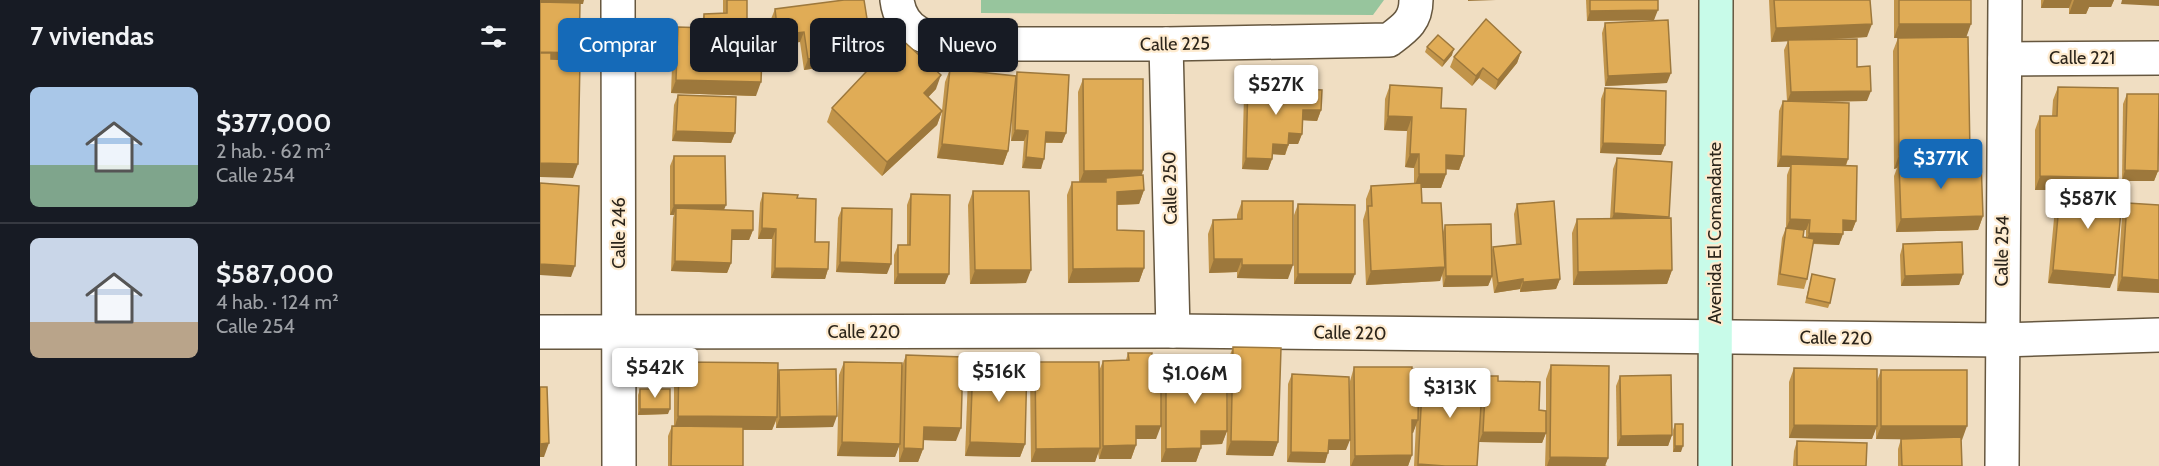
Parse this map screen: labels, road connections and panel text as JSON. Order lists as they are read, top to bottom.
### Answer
{
  "streets": {
    "street": [
      "Calle 225",
      "Calle 221",
      "Calle 250",
      "Calle 246",
      "Avenida El Comandante",
      "Calle 254",
      "Calle 220"
    ]
  },
  "crossings": [
    ["Calle 225", "Calle 250"],
    ["Calle 221", "Calle 254"],
    ["Calle 250", "Calle 220"],
    ["Calle 246", "Calle 220"],
    ["Avenida El Comandante", "Calle 220"],
    ["Calle 254", "Calle 220"]
  ],
  "page": {
    "heading": "7 viviendas",
    "chip": [
      "Comprar",
      "Alquilar",
      "Filtros",
      "Nuevo"
    ],
    "price": [
      "$527K",
      "$377K",
      "$587K",
      "$542K",
      "$516K",
      "$1.06M",
      "$313K"
    ],
    "list": [
      {
        "name": "$377,000",
        "note": "2 hab. · 62 m² · Calle 254"
      },
      {
        "name": "$587,000",
        "note": "4 hab. · 124 m² · Calle 254"
      }
    ]
  }
}
